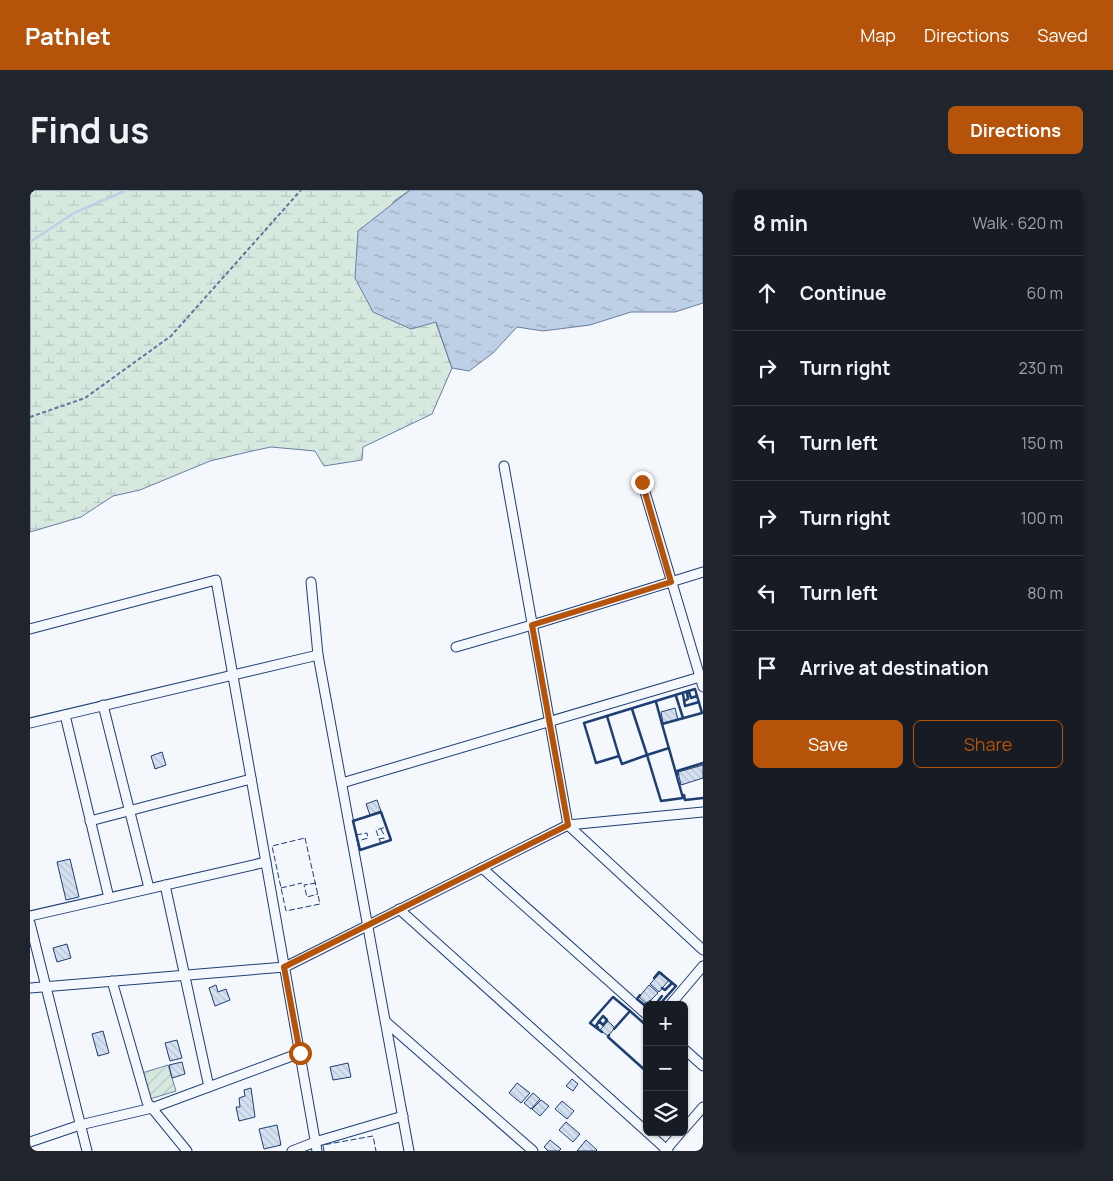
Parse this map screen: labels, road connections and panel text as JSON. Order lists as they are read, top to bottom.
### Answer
{
  "page": {
    "header": "Pathlet",
    "nav": ["Map", "Directions", "Saved"],
    "title": "Find us",
    "buttons": [
      "Directions",
      ["Save", "Share"]
    ],
    "heading": ["8 min", "Walk · 620 m"],
    "list": [
      ["Continue", "60 m"],
      ["Turn right", "230 m"],
      ["Turn left", "150 m"],
      ["Turn right", "100 m"],
      ["Turn left", "80 m"],
      "Arrive at destination"
    ],
    "map_buttons": ["+", "−"]
  }
}
